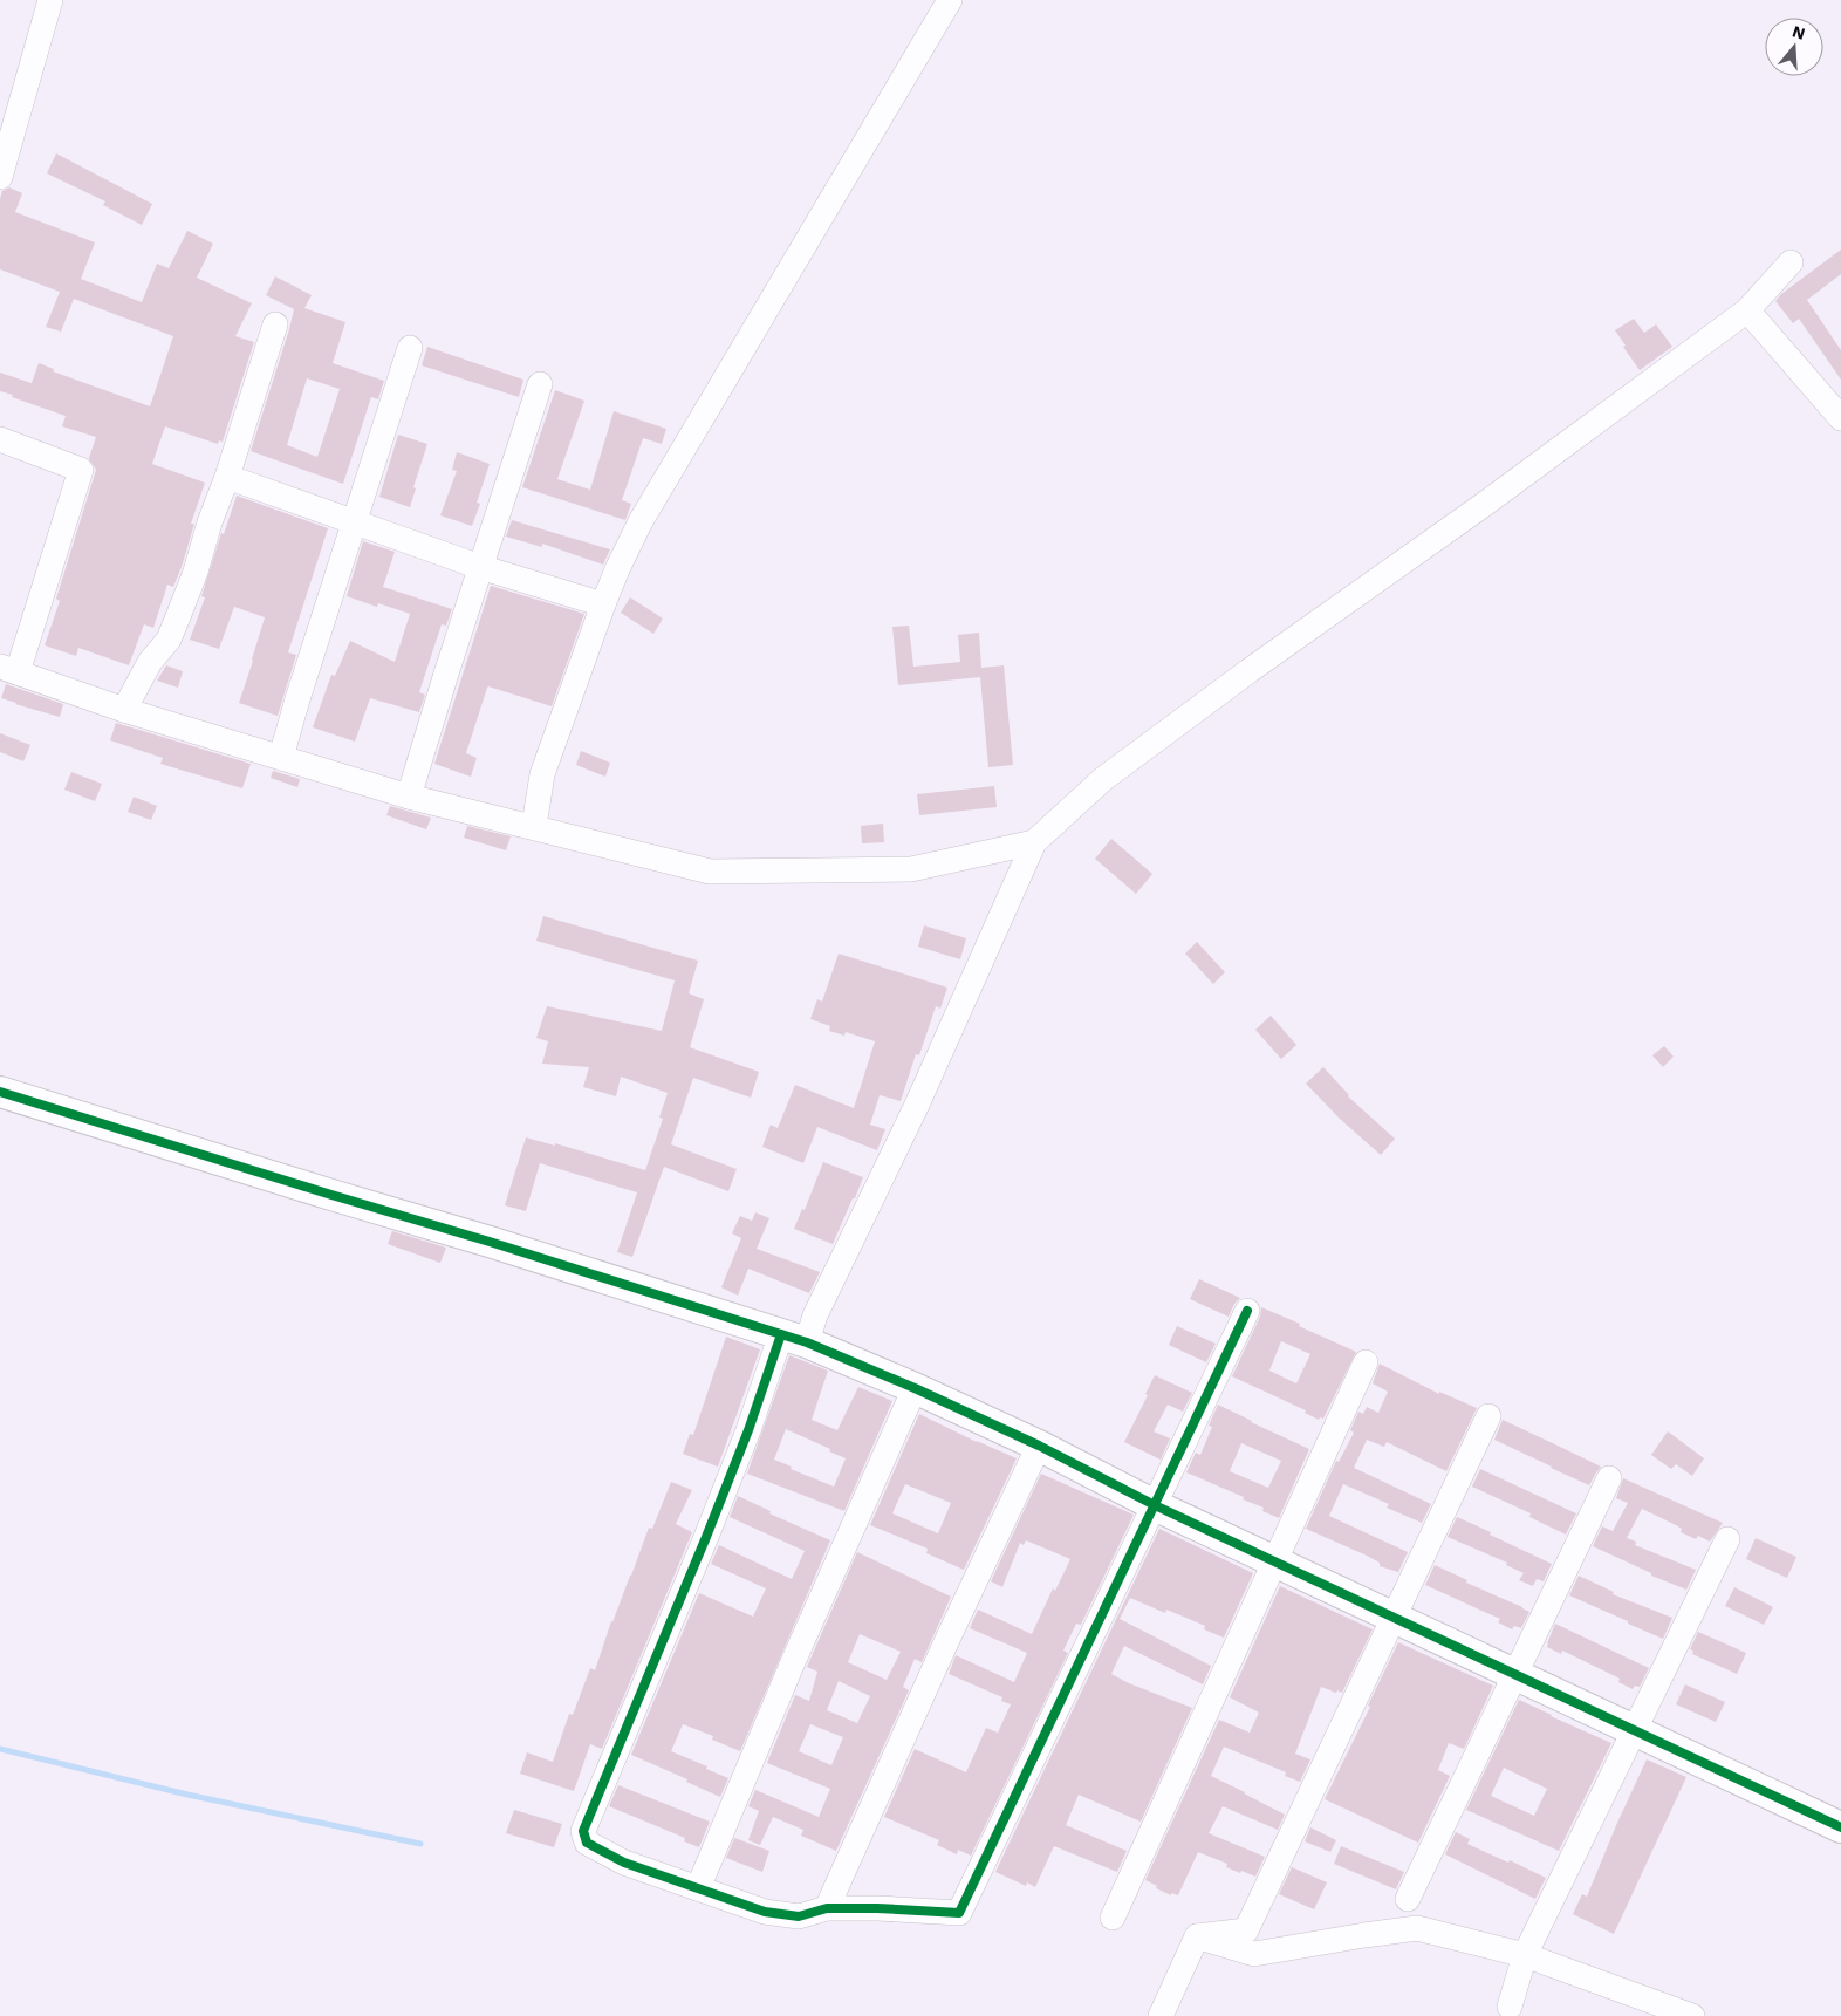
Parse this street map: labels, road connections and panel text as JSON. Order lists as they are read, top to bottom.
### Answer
{
  "north": "top"
}
